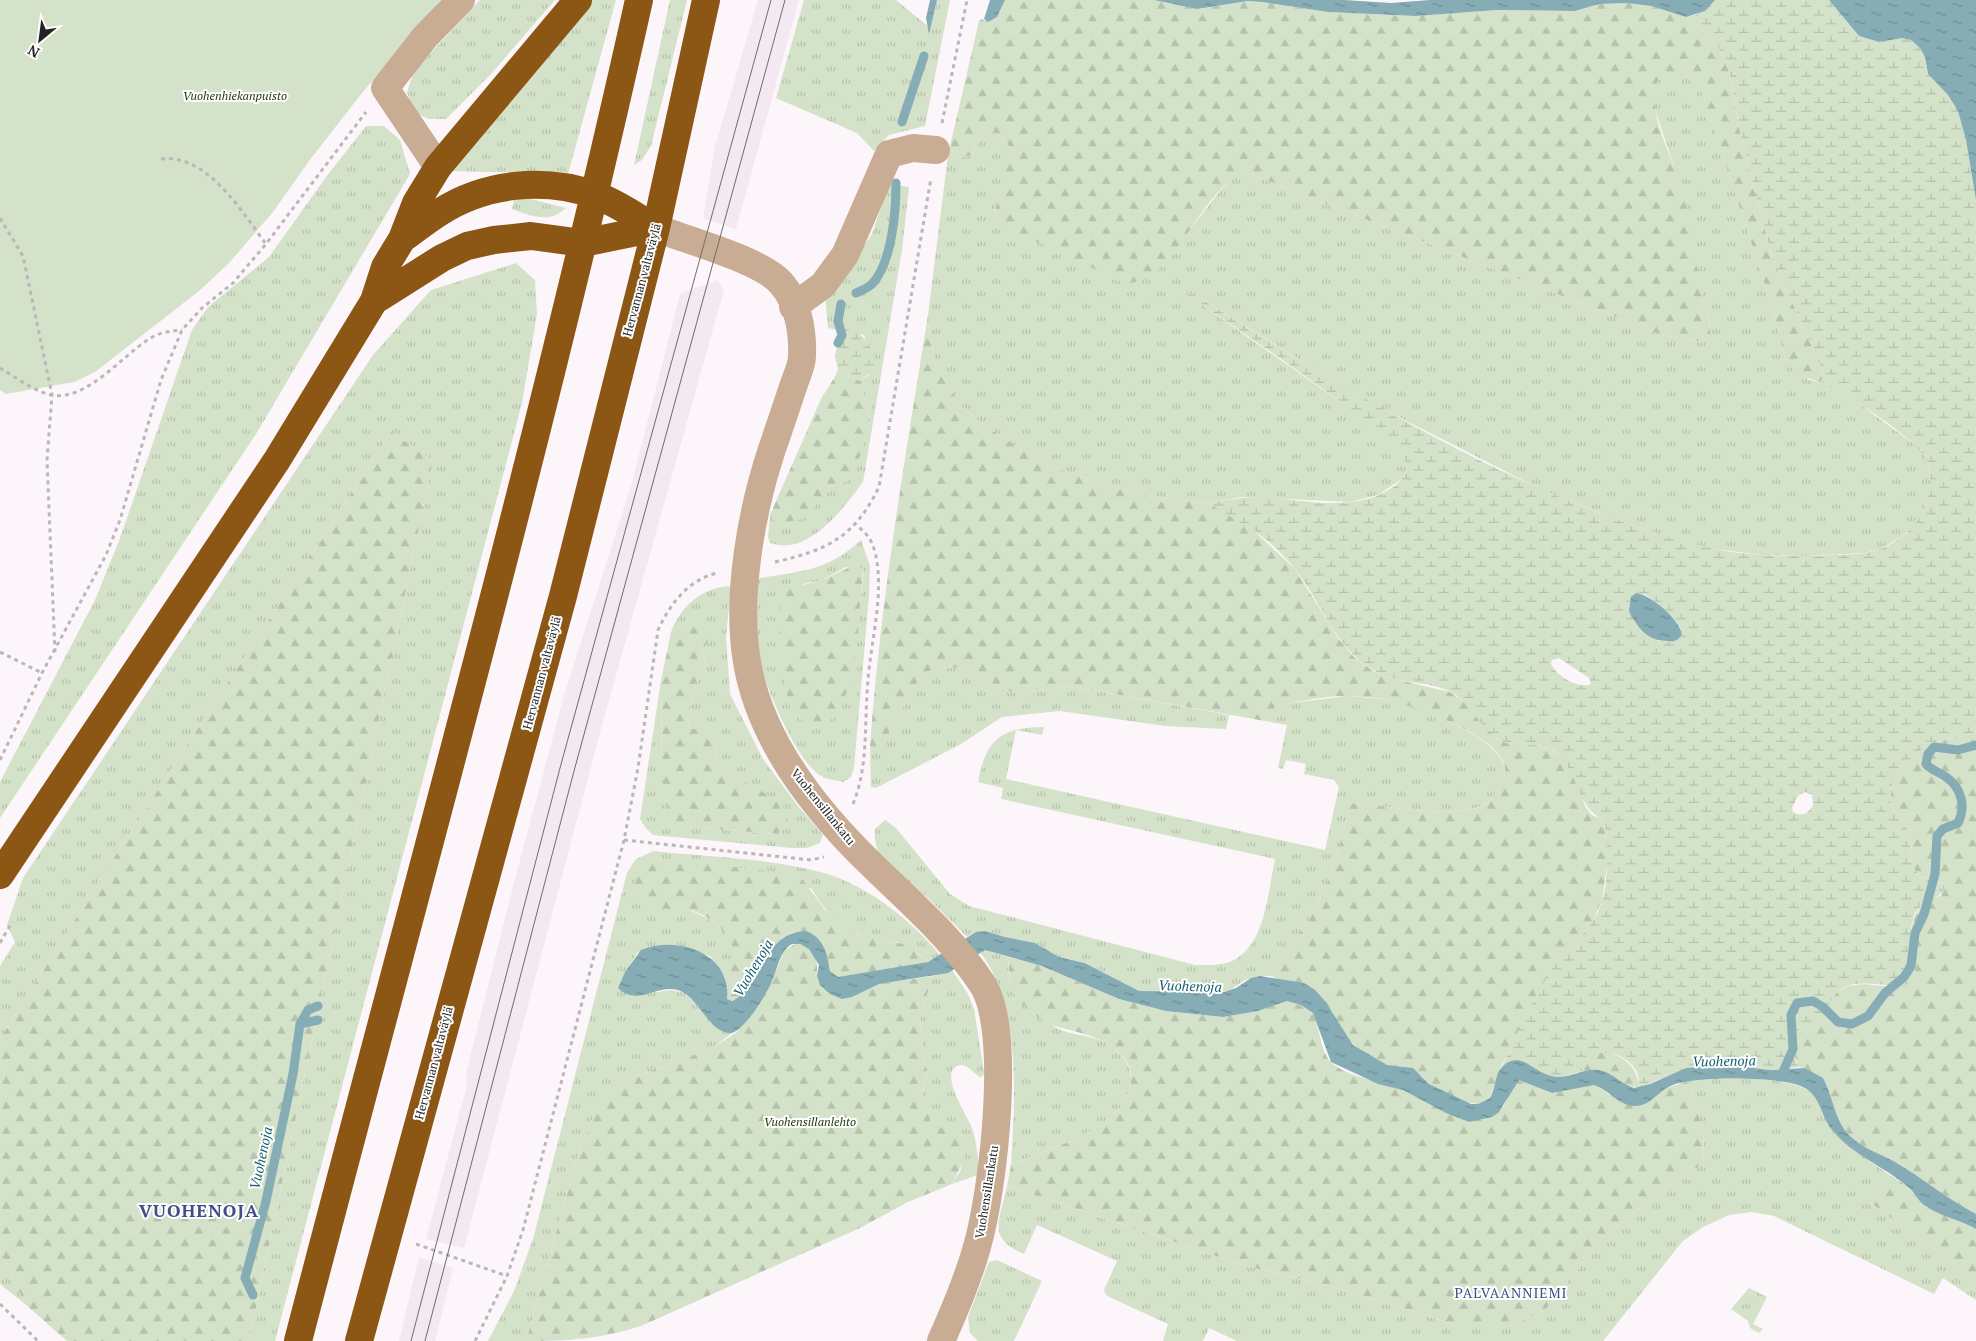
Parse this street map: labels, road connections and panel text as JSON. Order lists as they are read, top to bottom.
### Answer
{
  "streets": {
    "highway": ["Hervannan valtaväylä"],
    "street": ["Vuohensillankatu"]
  },
  "crossings": [
    ["Hervannan valtaväylä", "Vuohensillankatu"]
  ],
  "districts": ["VUOHENOJA", "PALVAANNIEMI"],
  "water": ["Vuohenoja"],
  "parks": ["Vuohenhiekanpuisto", "Vuohensillanlehto"],
  "north": "bottom left"
}
